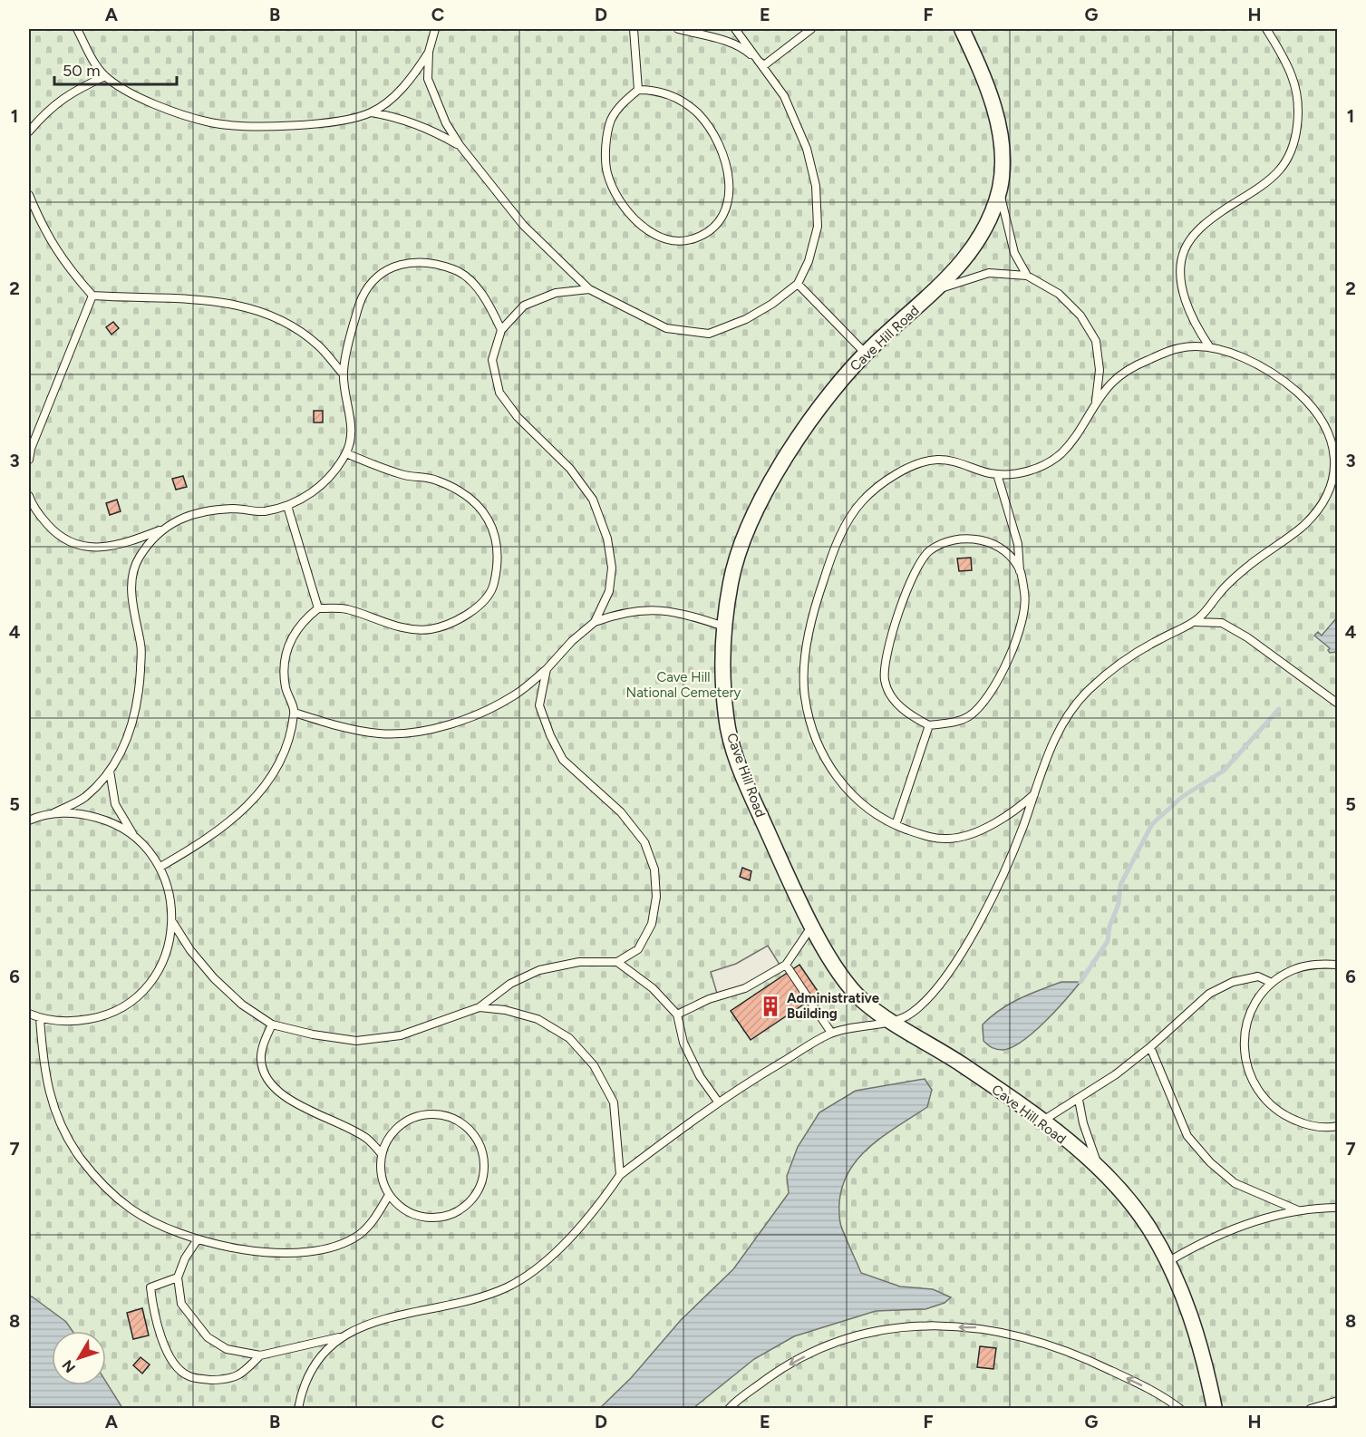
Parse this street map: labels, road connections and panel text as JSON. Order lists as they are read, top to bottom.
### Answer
{
  "streets": {
    "street": ["Cave Hill Road"]
  },
  "parks": ["Cave Hill National Cemetery"],
  "places": {
    "building": ["Administrative Building"]
  },
  "scale_bar": "50 m",
  "north": "bottom left",
  "grid": {
    "columns": [
      "A",
      "B",
      "C",
      "D",
      "E",
      "F",
      "G",
      "H"
    ],
    "rows": [
      "1",
      "2",
      "3",
      "4",
      "5",
      "6",
      "7",
      "8"
    ]
  }
}
